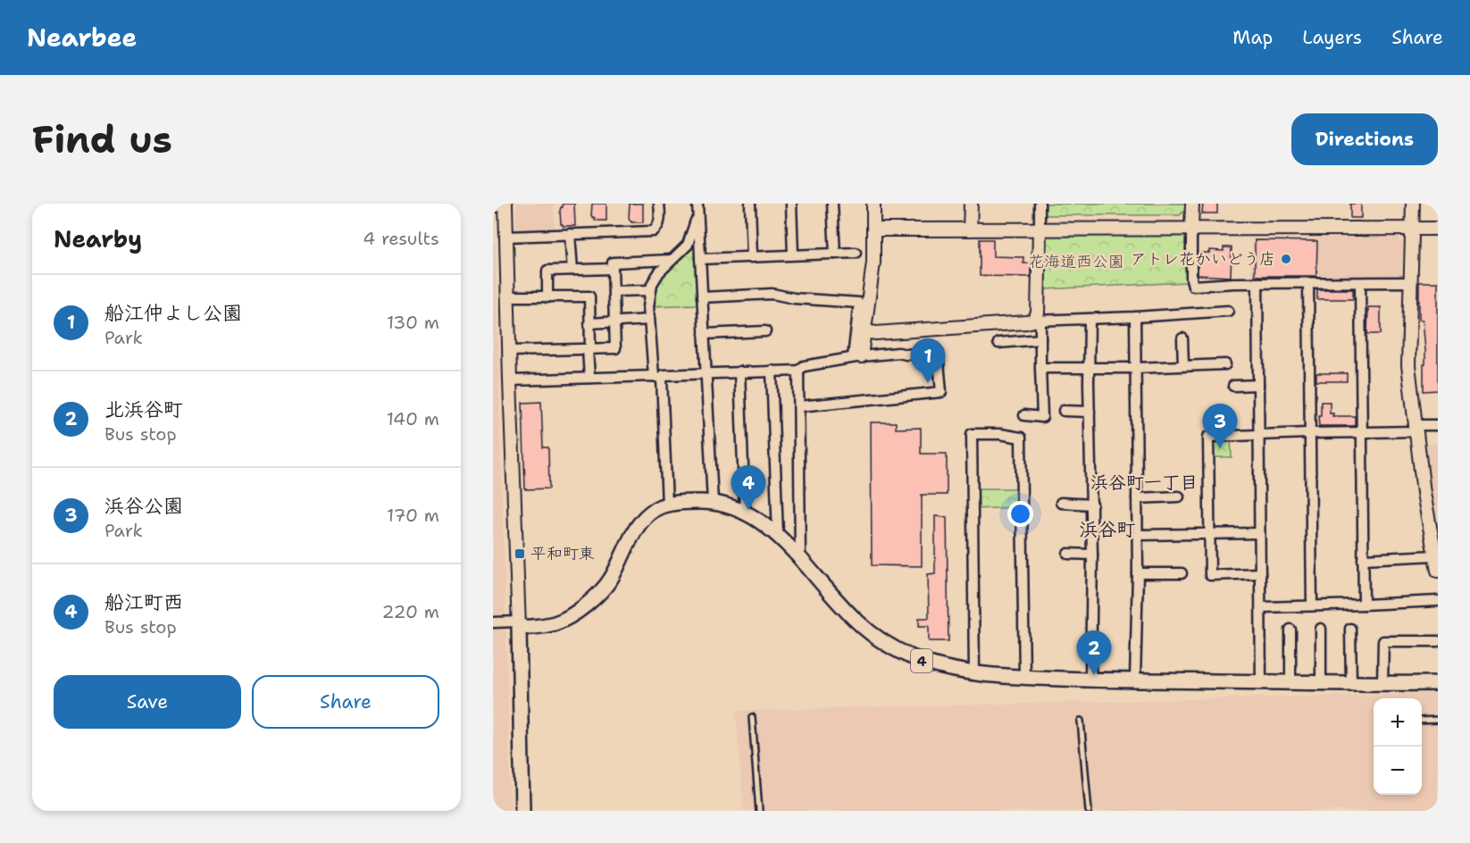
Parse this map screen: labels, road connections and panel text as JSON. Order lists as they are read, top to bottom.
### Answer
{
  "streets": {
    "main road": ["4"]
  },
  "districts": ["浜谷町一丁目", "浜谷町"],
  "parks": ["花海道西公園"],
  "places": {
    "other": ["アトレ花かいどう店"],
    "transit": ["平和町東"]
  },
  "page": {
    "header": "Nearbee",
    "nav": ["Map", "Layers", "Share"],
    "buttons": [
      "Directions",
      ["Save", "Share"]
    ],
    "title": "Find us",
    "heading": ["Nearby", "4 results"],
    "list": [
      {
        "mark": "1",
        "name": "船江仲よし公園",
        "note": "Park",
        "value": "130 m"
      },
      {
        "mark": "2",
        "name": "北浜谷町",
        "note": "Bus stop",
        "value": "140 m"
      },
      {
        "mark": "3",
        "name": "浜谷公園",
        "note": "Park",
        "value": "170 m"
      },
      {
        "mark": "4",
        "name": "船江町西",
        "note": "Bus stop",
        "value": "220 m"
      }
    ],
    "pins": [
      "1",
      "3",
      "4",
      "2"
    ],
    "map_buttons": ["+", "−"]
  }
}
